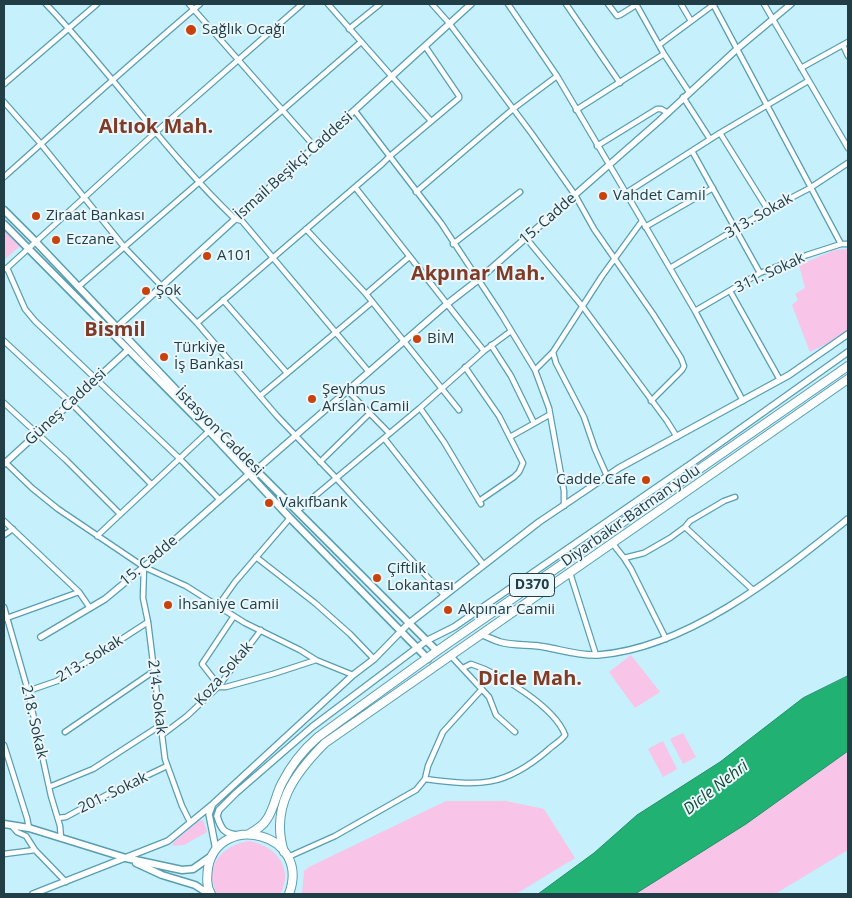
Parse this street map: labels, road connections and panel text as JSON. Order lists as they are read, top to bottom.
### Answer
{
  "streets": {
    "highway": ["Diyarbakır-Batman yolu", "D370"],
    "main road": ["İstasyon Caddesi"],
    "street": [
      "İsmail Beşikçi Caddesi",
      "313. Sokak",
      "15. Cadde",
      "311. Sokak",
      "Güneş Caddesi",
      "213. Sokak",
      "Koza Sokak",
      "214. Sokak",
      "218. Sokak",
      "201. Sokak"
    ]
  },
  "crossings": [
    ["İsmail Beşikçi Caddesi", "İstasyon Caddesi"],
    ["15. Cadde", "İstasyon Caddesi"],
    ["15. Cadde", "214. Sokak"],
    ["Güneş Caddesi", "İstasyon Caddesi"],
    ["İstasyon Caddesi", "Diyarbakır-Batman yolu"],
    ["213. Sokak", "214. Sokak"],
    ["213. Sokak", "218. Sokak"],
    ["Koza Sokak", "214. Sokak"],
    ["214. Sokak", "201. Sokak"],
    ["218. Sokak", "201. Sokak"]
  ],
  "districts": [
    "Altıok Mah.",
    "Akpınar Mah.",
    "Bismil",
    "Dicle Mah."
  ],
  "water": ["Dicle Nehri"],
  "places": [
    "Sağlık Ocağı",
    "Vahdet Camiİ",
    "Ziraat Bankası",
    "Eczane",
    "A101",
    "Şok",
    "BİM",
    "Türkiye İş Bankası",
    "Şeyhmus Arslan Camii",
    "Cadde Cafe",
    "Vakıfbank",
    "Çiftlik Lokantası",
    "İhsaniye Camii",
    "Akpınar Camii"
  ]
}
